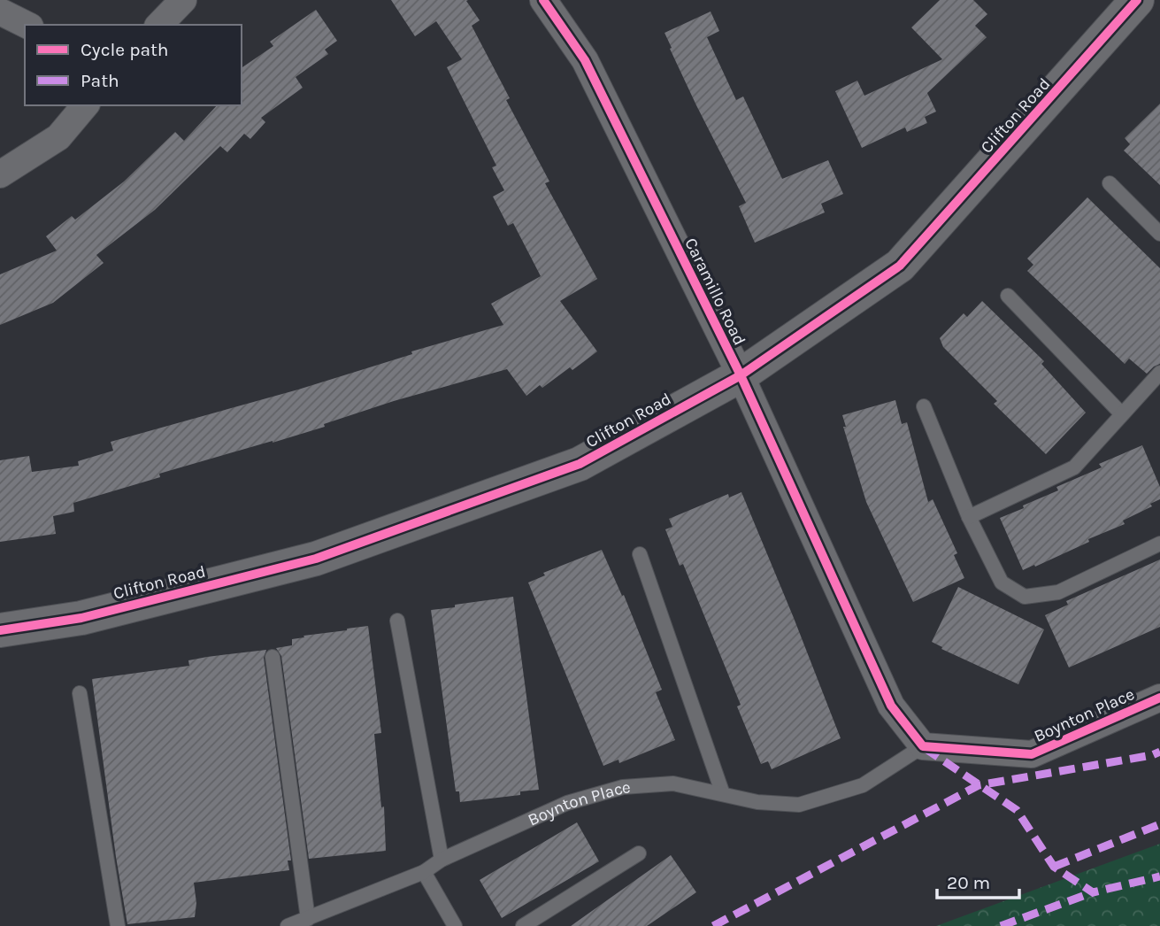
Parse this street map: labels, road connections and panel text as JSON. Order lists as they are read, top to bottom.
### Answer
{
  "streets": {
    "main road": ["Clifton Road"],
    "street": ["Caramillo Road", "Boynton Place"]
  },
  "crossings": [
    ["Clifton Road", "Caramillo Road"],
    ["Caramillo Road", "Boynton Place"]
  ],
  "legend": ["Cycle path", "Path"],
  "scale_bar": "20 m"
}
